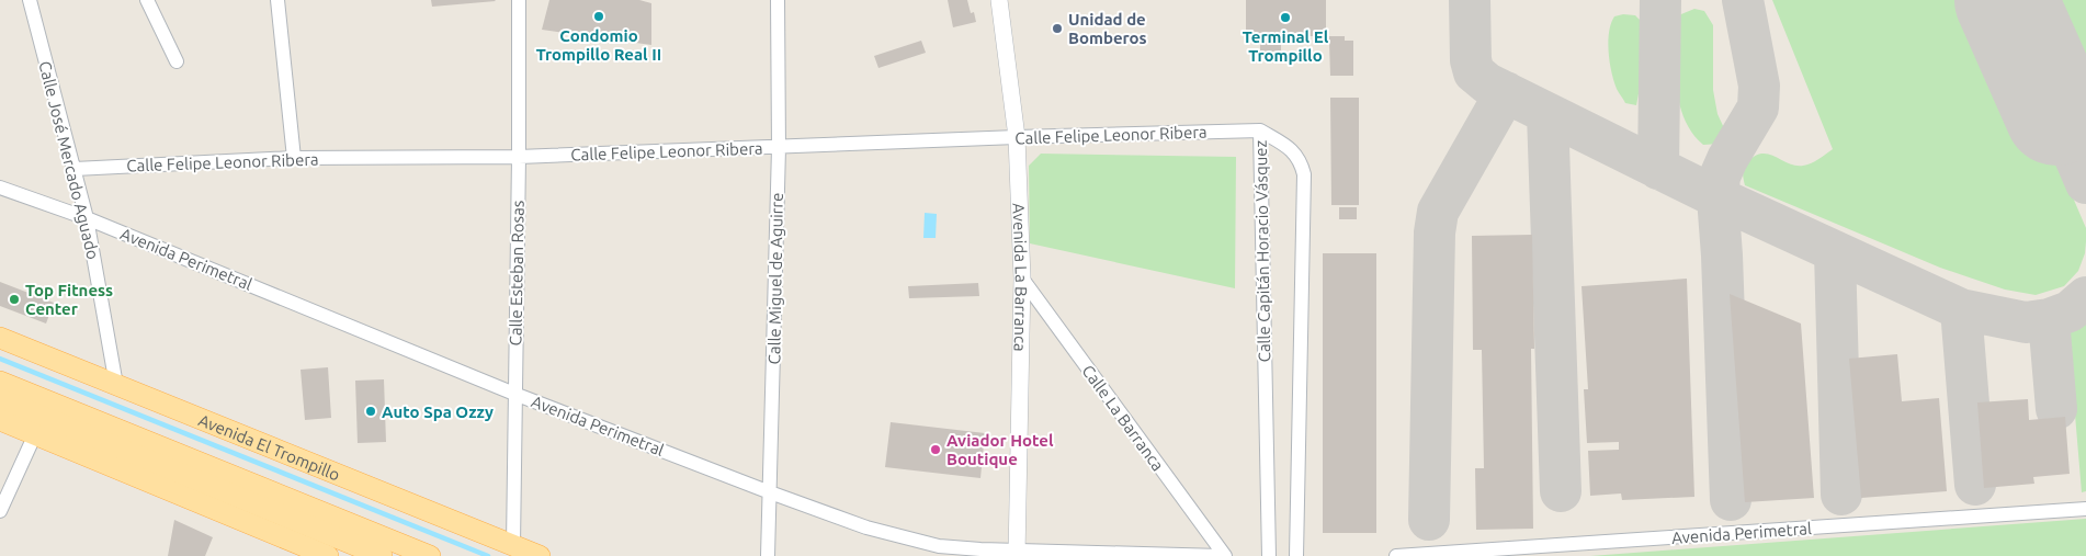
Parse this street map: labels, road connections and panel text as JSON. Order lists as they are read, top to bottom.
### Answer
{
  "streets": {
    "main road": ["Avenida El Trompillo"],
    "street": [
      "Calle Felipe Leonor Ribera",
      "Calle José Mercado Aguado",
      "Calle Capitán Horacio Vásquez",
      "Avenida Perimetral",
      "Calle Esteban Rosas",
      "Avenida La Barranca",
      "Calle Miguel de Aguirre",
      "Calle La Barranca"
    ]
  },
  "crossings": [
    ["Calle Felipe Leonor Ribera", "Calle José Mercado Aguado"],
    ["Calle Felipe Leonor Ribera", "Calle Capitán Horacio Vásquez"],
    ["Calle Felipe Leonor Ribera", "Calle Esteban Rosas"],
    ["Calle Felipe Leonor Ribera", "Avenida La Barranca"],
    ["Calle Felipe Leonor Ribera", "Calle Miguel de Aguirre"],
    ["Calle José Mercado Aguado", "Avenida Perimetral"],
    ["Calle José Mercado Aguado", "Avenida El Trompillo"],
    ["Avenida Perimetral", "Calle Esteban Rosas"],
    ["Avenida Perimetral", "Avenida La Barranca"],
    ["Avenida Perimetral", "Calle Miguel de Aguirre"],
    ["Calle Esteban Rosas", "Avenida El Trompillo"],
    ["Avenida La Barranca", "Calle La Barranca"]
  ],
  "places": [
    "Condomio Trompillo Real II",
    "Terminal El Trompillo",
    "Unidad de Bomberos",
    "Top Fitness Center",
    "Auto Spa Ozzy",
    "Aviador Hotel Boutique"
  ]
}
